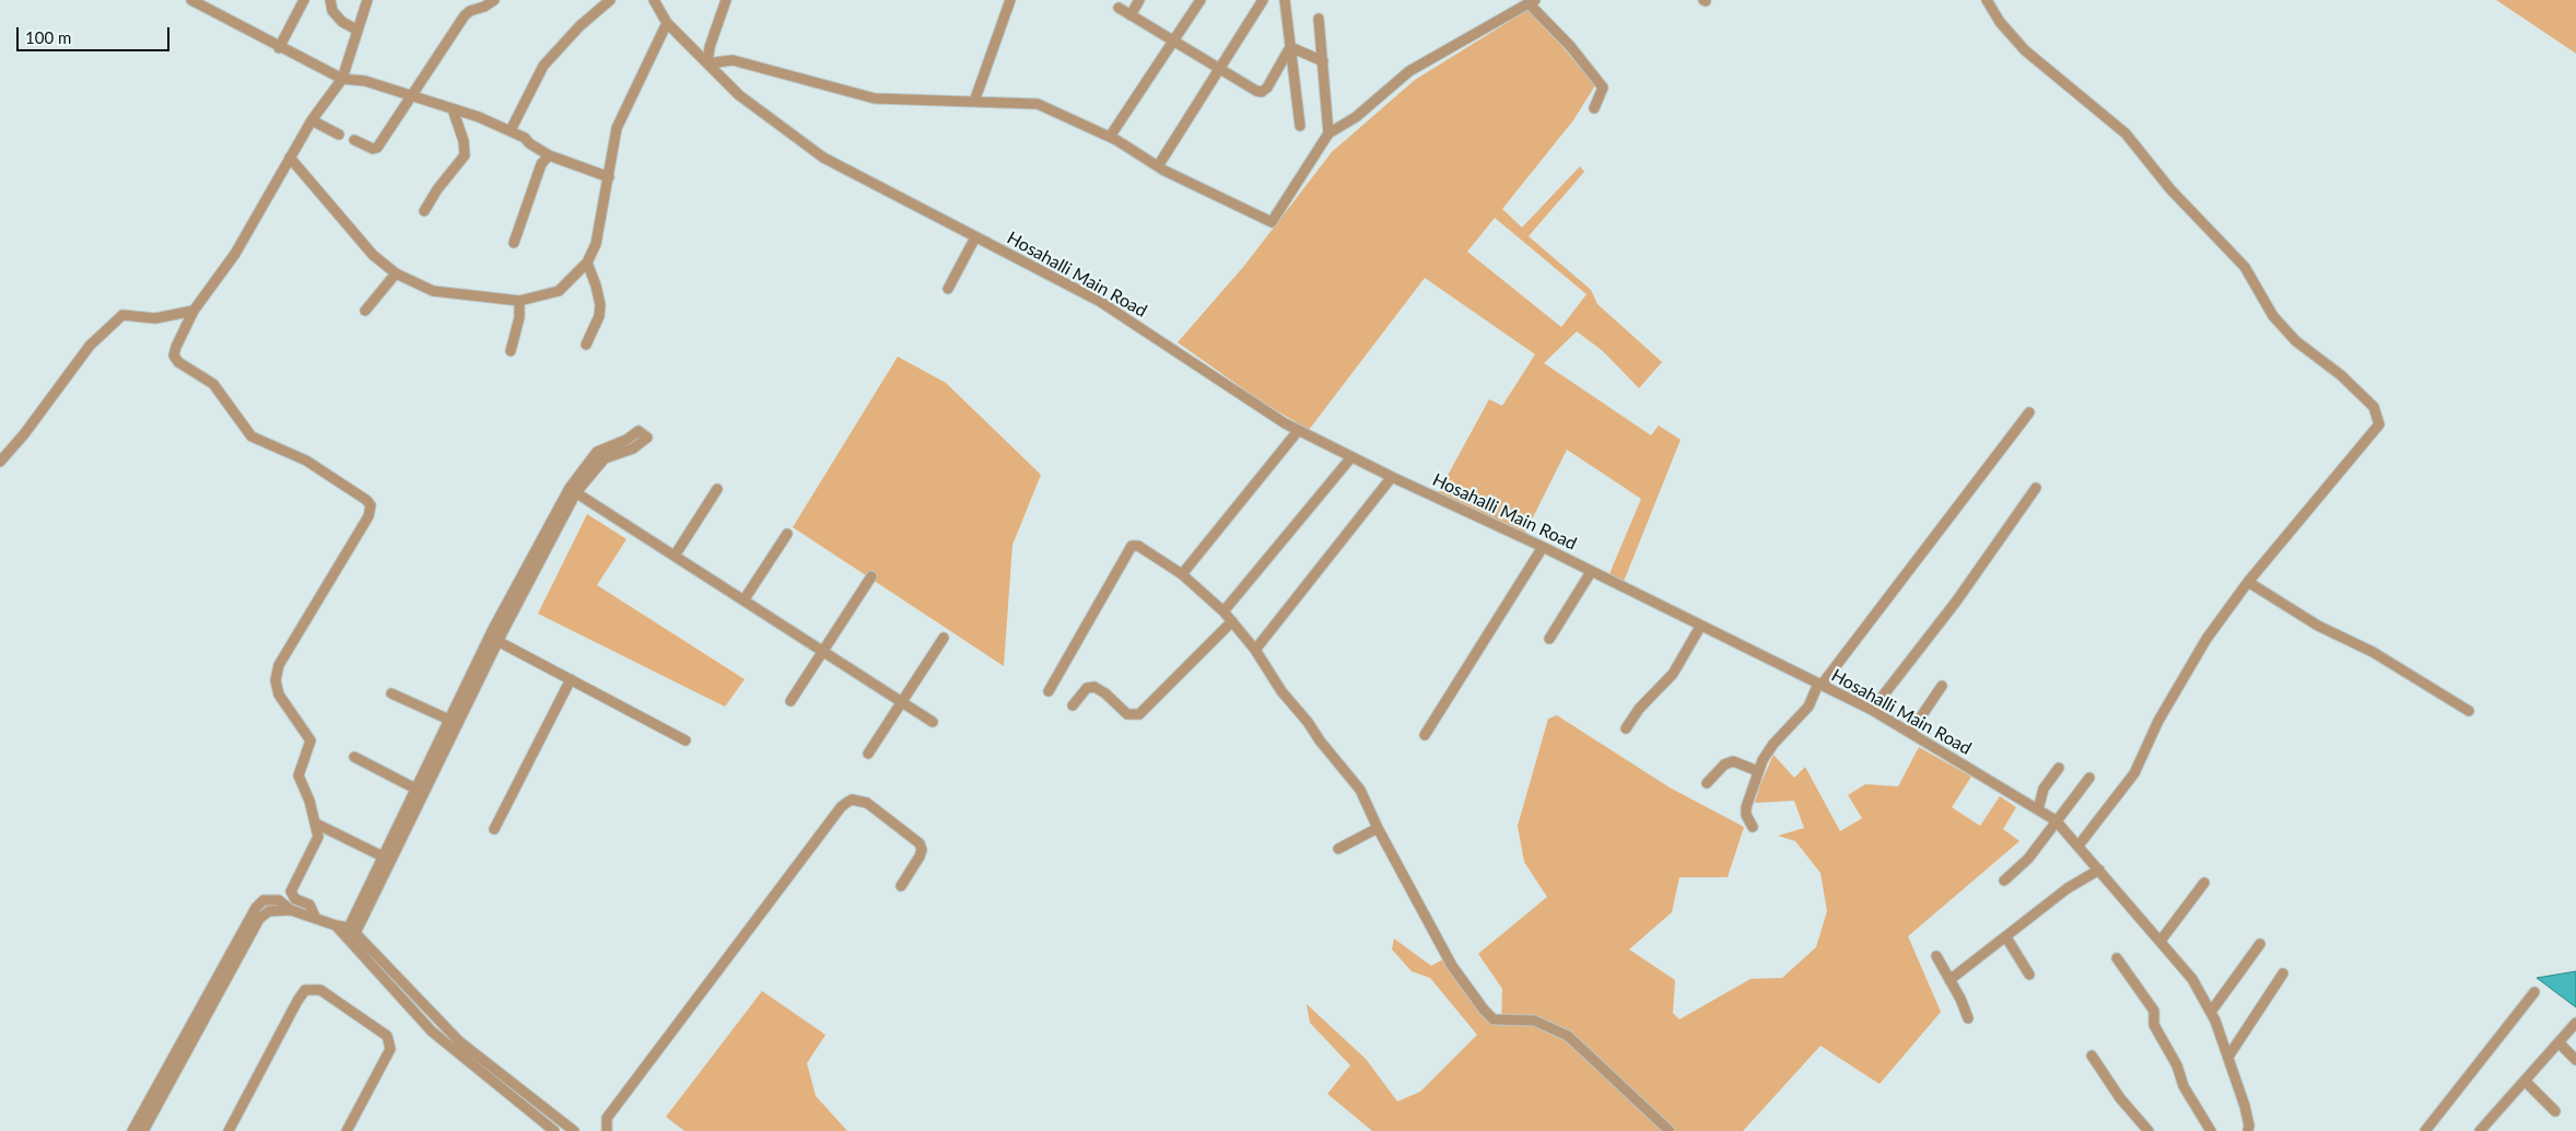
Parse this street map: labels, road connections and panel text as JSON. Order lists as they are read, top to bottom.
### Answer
{
  "streets": {
    "street": ["Hosahalli Main Road"]
  },
  "scale_bar": "100 m"
}
